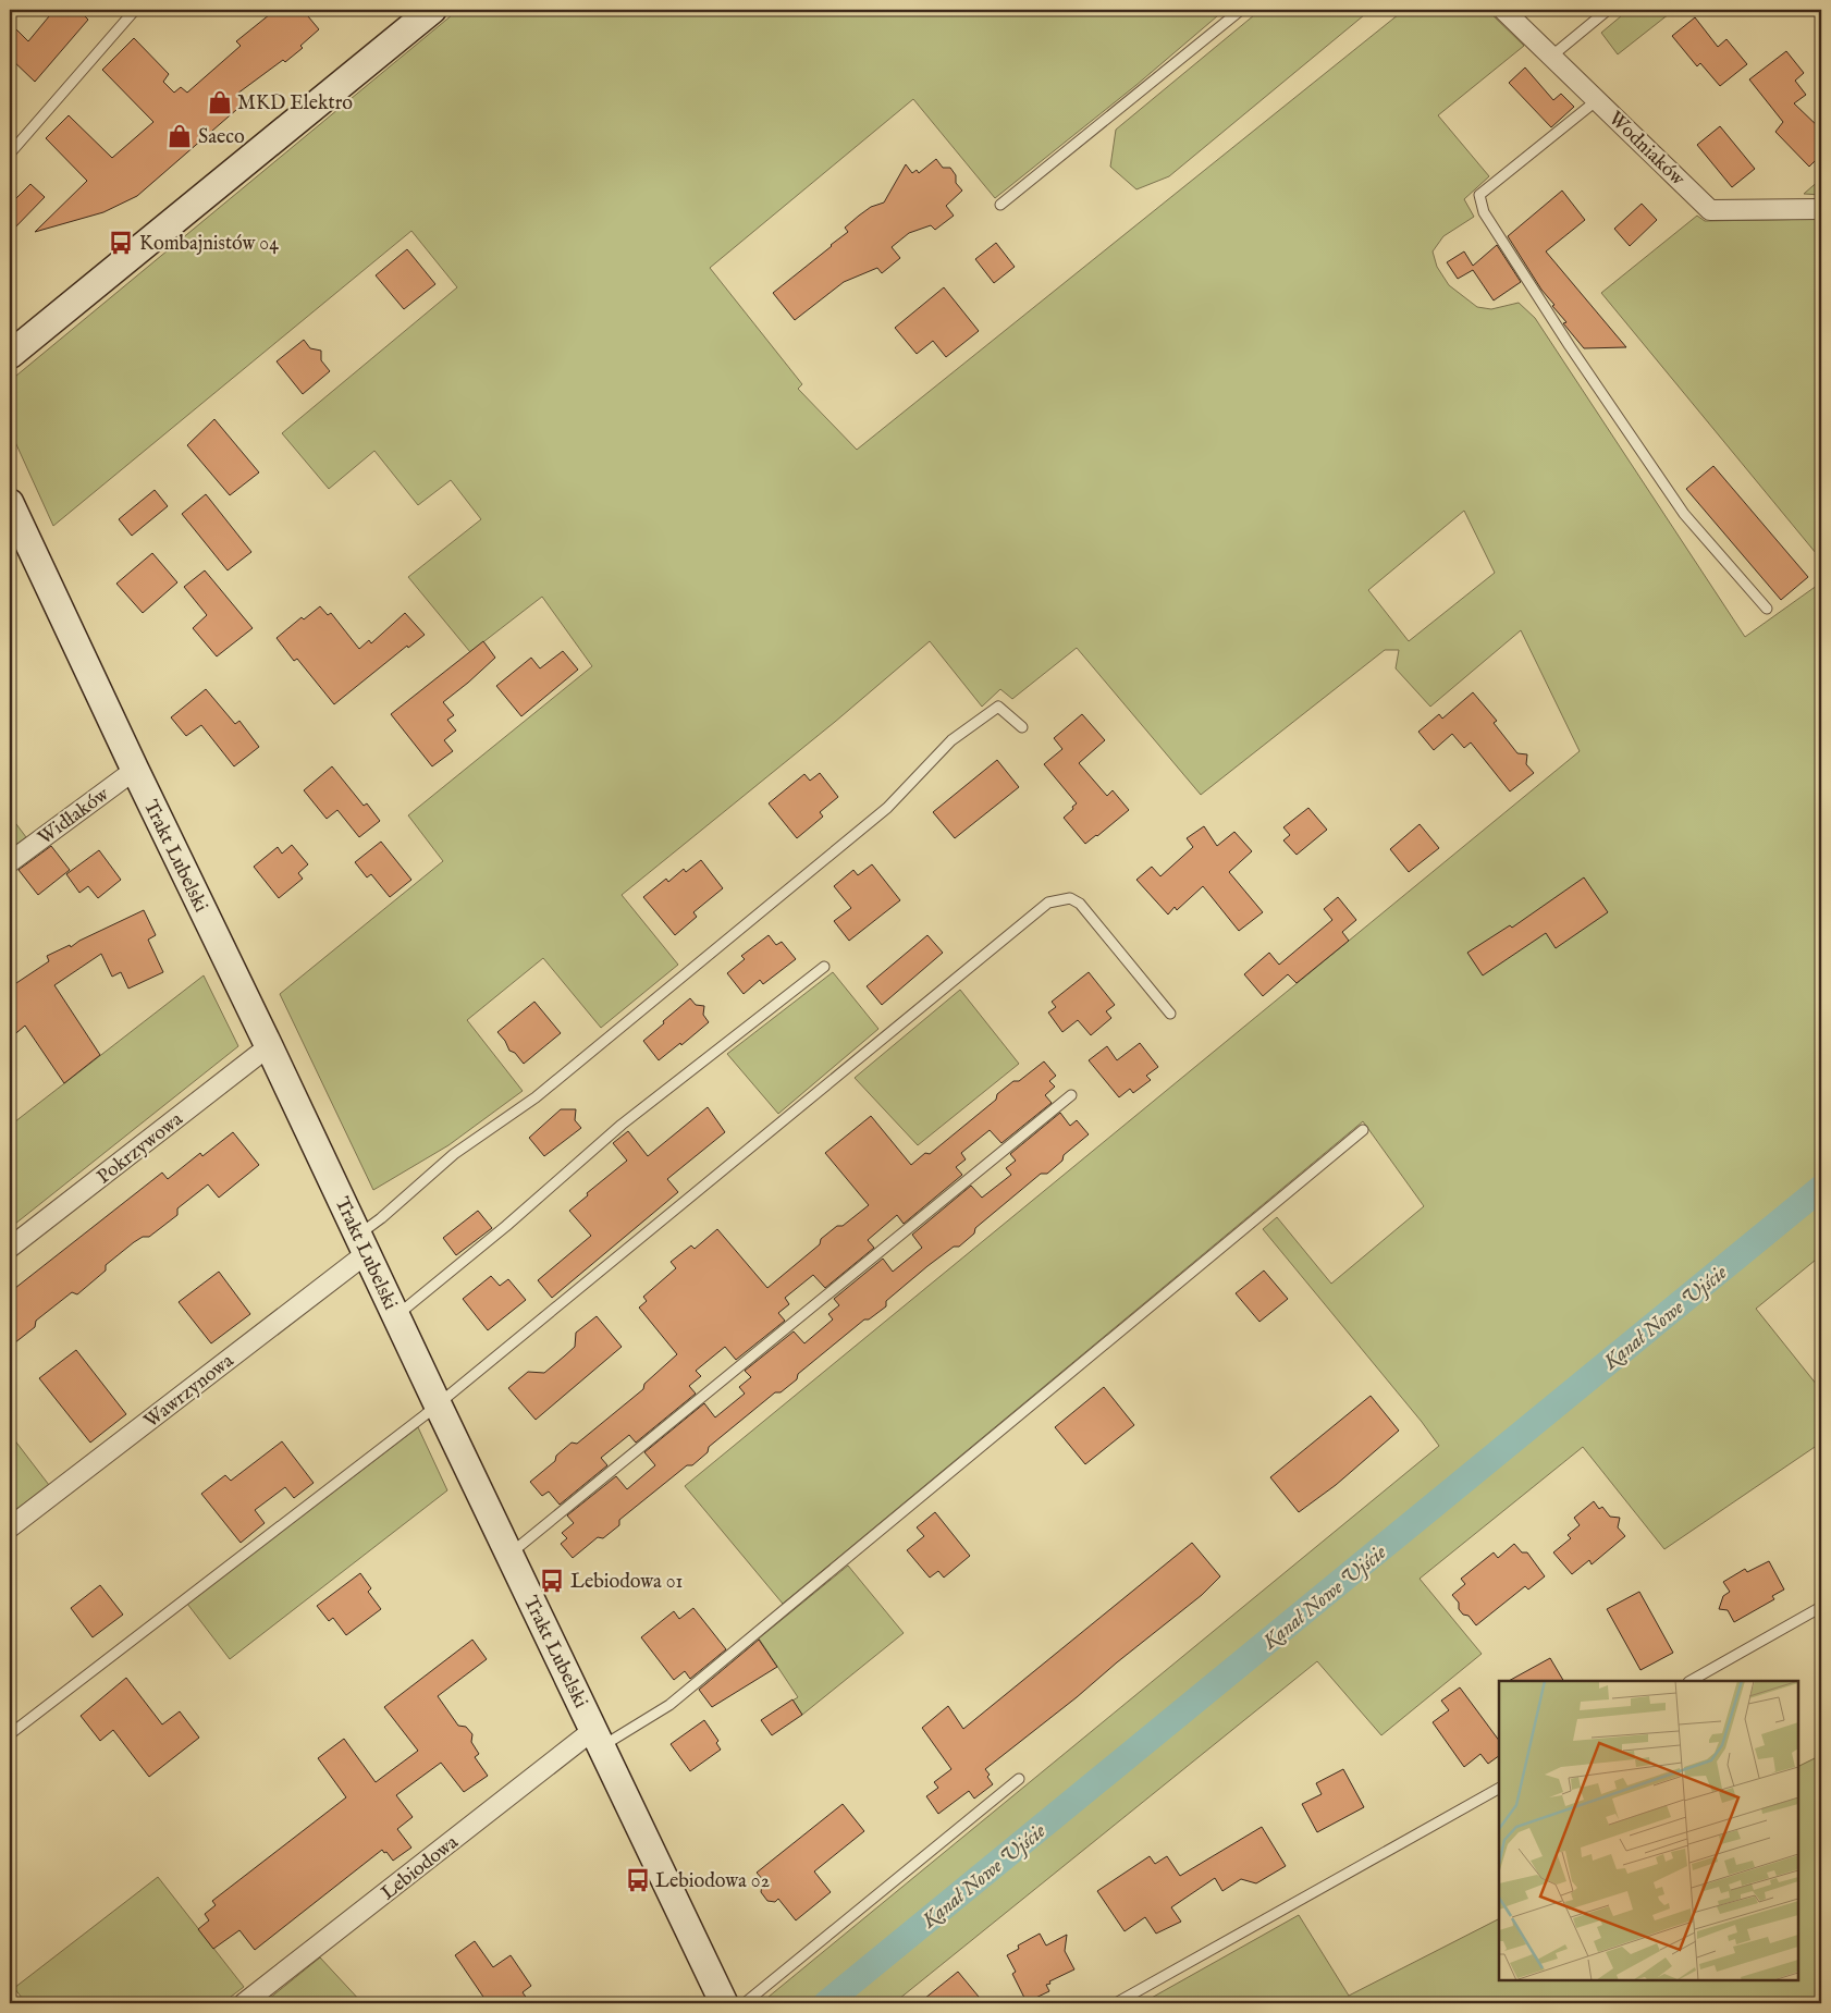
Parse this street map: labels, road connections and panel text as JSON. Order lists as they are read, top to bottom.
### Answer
{
  "streets": {
    "street": [
      "Wodniaków",
      "Widłaków",
      "Trakt Lubelski",
      "Pokrzywowa",
      "Wawrzynowa",
      "Lebiodowa"
    ]
  },
  "crossings": [
    ["Widłaków", "Trakt Lubelski"],
    ["Trakt Lubelski", "Pokrzywowa"],
    ["Trakt Lubelski", "Wawrzynowa"],
    ["Trakt Lubelski", "Lebiodowa"]
  ],
  "water": ["Kanał Nowe Ujście"],
  "places": {
    "shop": ["MKD Elektro", "Saeco"],
    "bus stop": ["Kombajnistów 04", "Lebiodowa 01", "Lebiodowa 02"]
  }
}
